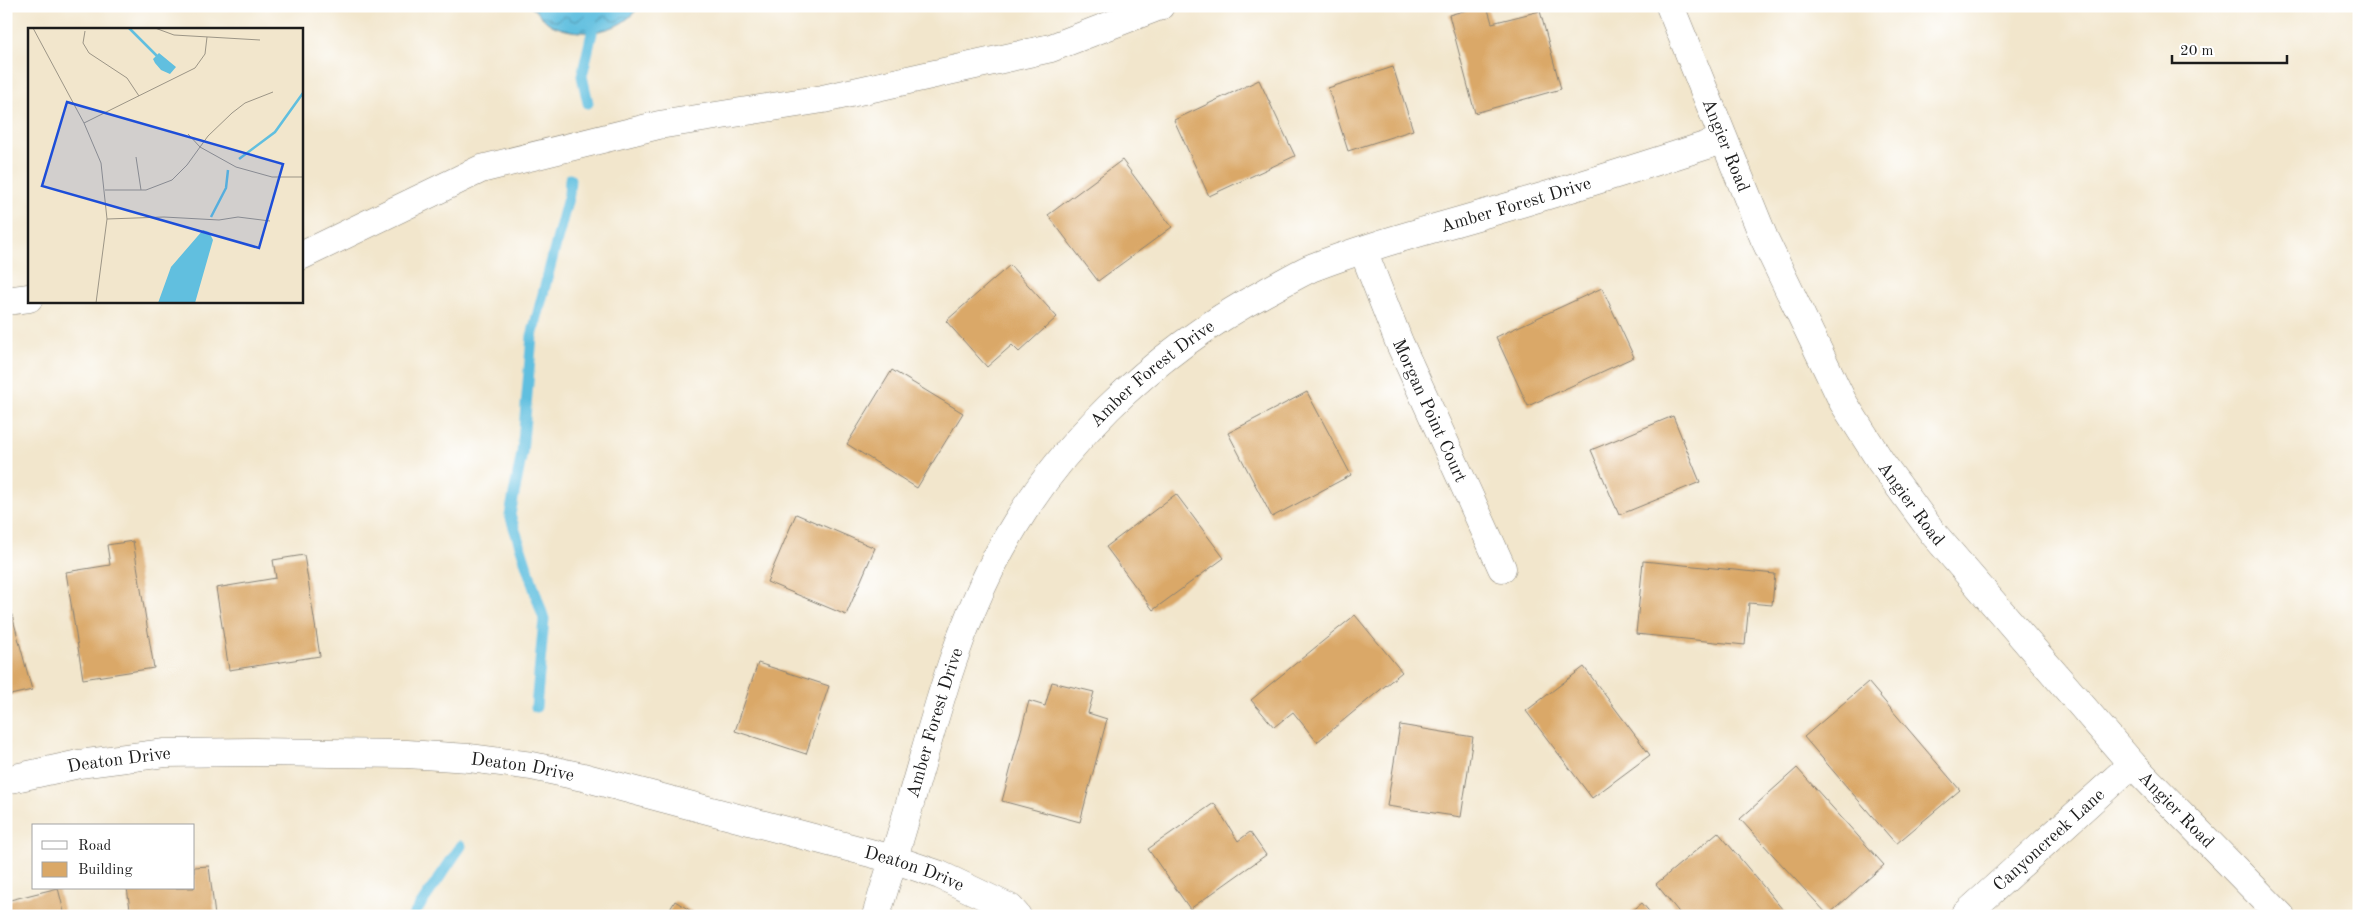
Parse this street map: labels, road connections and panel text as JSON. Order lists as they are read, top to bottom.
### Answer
{
  "streets": {
    "street": [
      "Angier Road",
      "Amber Forest Drive",
      "Morgan Point Court",
      "Deaton Drive",
      "Canyoncreek Lane"
    ]
  },
  "crossings": [
    ["Angier Road", "Amber Forest Drive"],
    ["Angier Road", "Canyoncreek Lane"],
    ["Amber Forest Drive", "Morgan Point Court"],
    ["Amber Forest Drive", "Deaton Drive"]
  ],
  "legend": ["Road", "Building"],
  "scale_bar": "20 m"
}
